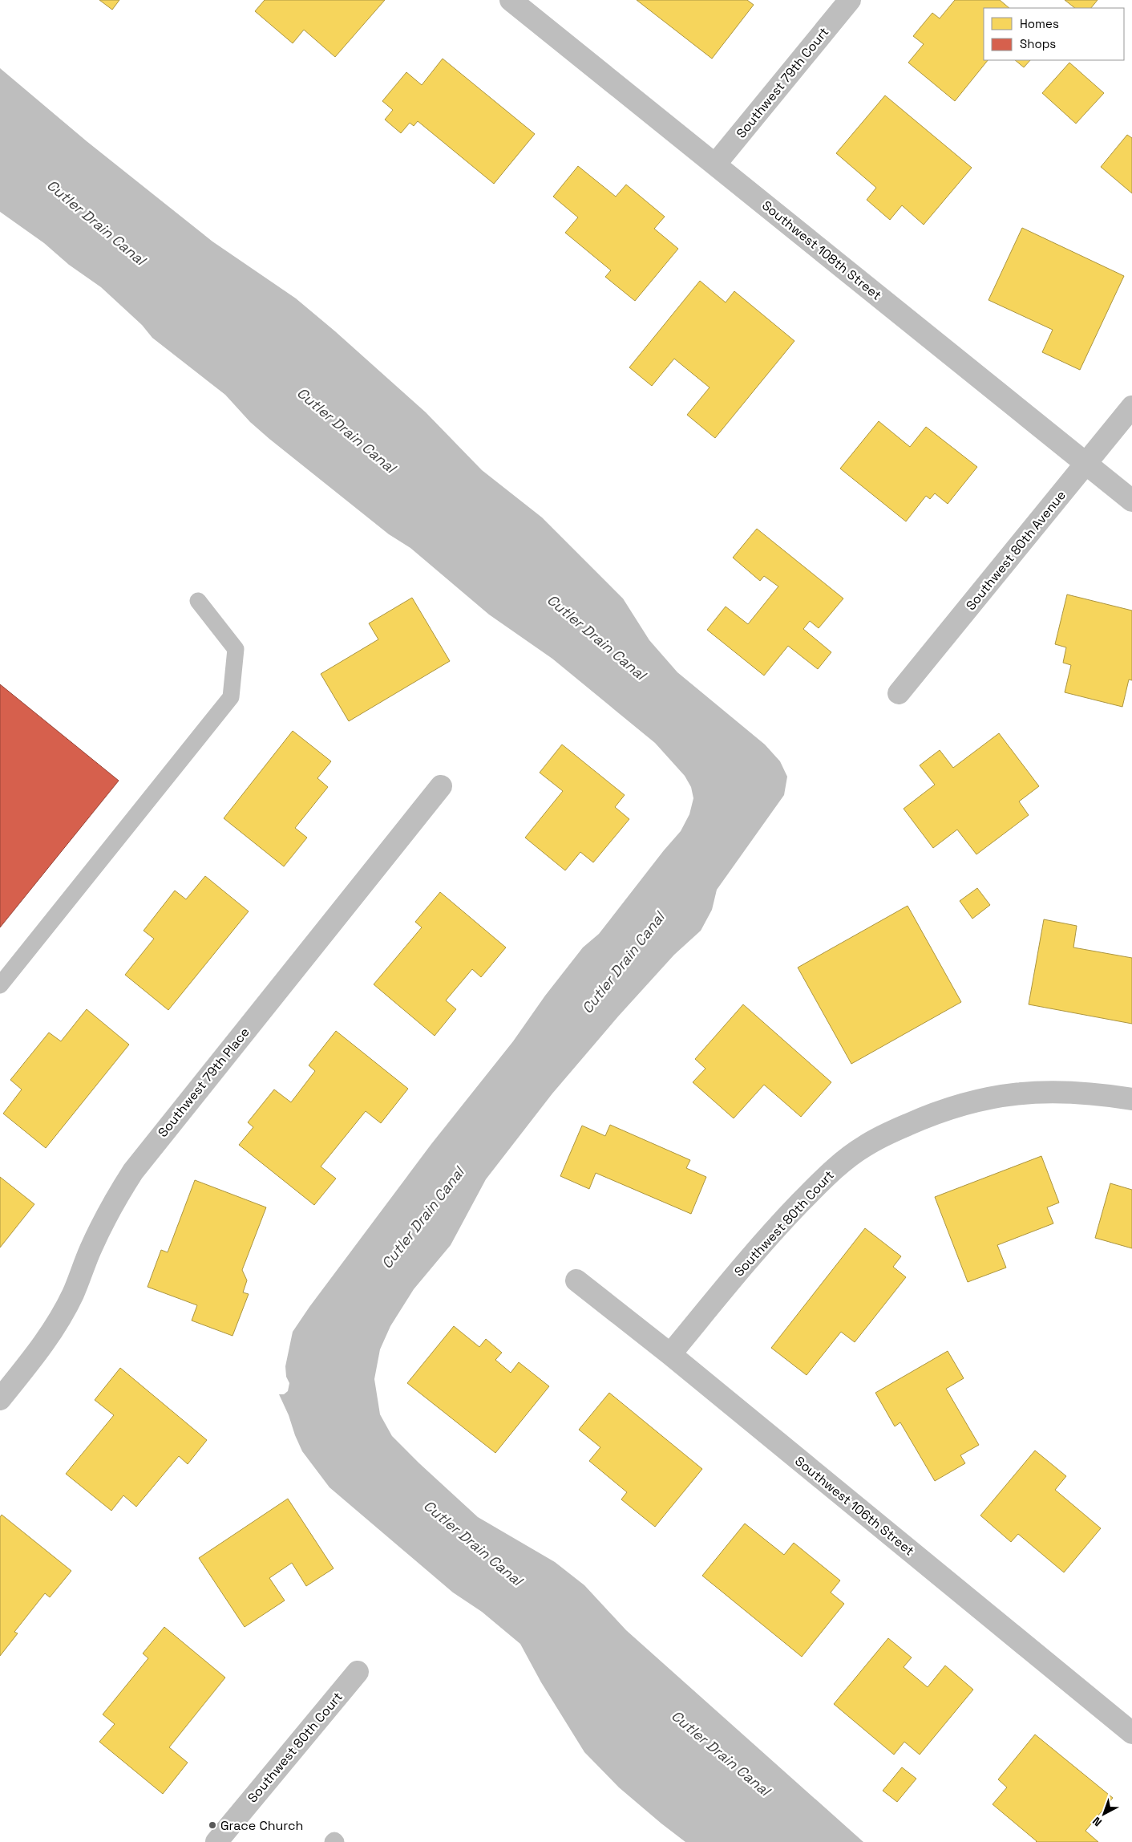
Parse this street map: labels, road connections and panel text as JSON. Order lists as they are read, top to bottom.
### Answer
{
  "streets": {
    "street": [
      "Southwest 79th Court",
      "Southwest 108th Street",
      "Southwest 80th Avenue",
      "Southwest 79th Place",
      "Southwest 80th Court",
      "Southwest 106th Street"
    ]
  },
  "crossings": [
    ["Southwest 79th Court", "Southwest 108th Street"],
    ["Southwest 108th Street", "Southwest 80th Avenue"],
    ["Southwest 80th Court", "Southwest 106th Street"]
  ],
  "water": ["Cutler Drain Canal"],
  "places": ["Grace Church"],
  "legend": ["Homes", "Shops"],
  "north": "bottom left"
}
